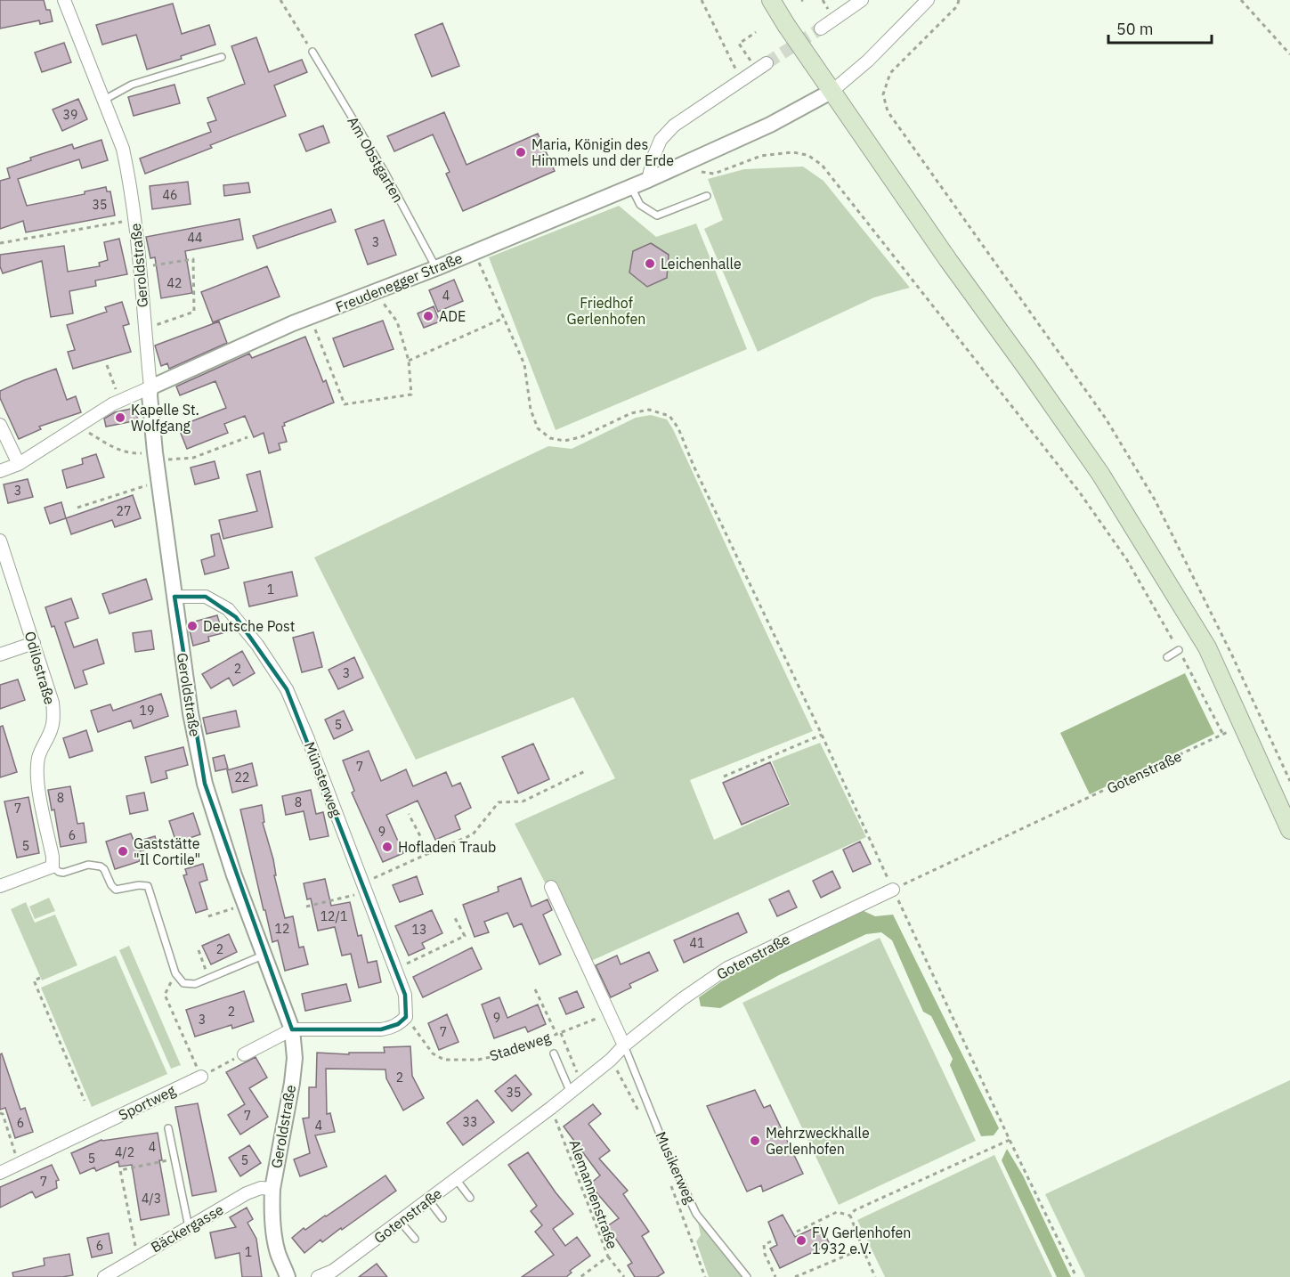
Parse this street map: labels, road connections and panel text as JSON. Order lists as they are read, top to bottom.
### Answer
{
  "streets": {
    "street": [
      "Geroldstraße",
      "Freudenegger Straße",
      "Odilostraße",
      "Gotenstraße",
      "Münsterweg",
      "Sportweg",
      "Bäckergasse"
    ],
    "lane": ["Am Obstgarten", "Musikerweg"],
    "path": ["Stadeweg", "Alemannenstraße"]
  },
  "crossings": [
    ["Am Obstgarten", "Freudenegger Straße"],
    ["Geroldstraße", "Freudenegger Straße"],
    ["Geroldstraße", "Münsterweg"],
    ["Geroldstraße", "Bäckergasse"],
    ["Gotenstraße", "Musikerweg"],
    ["Gotenstraße", "Alemannenstraße"],
    ["Münsterweg", "Stadeweg"]
  ],
  "parks": ["Friedhof Gerlenhofen"],
  "places": [
    "Maria, Königin des Himmels und der Erde",
    "Leichenhalle",
    "ADE",
    "Kapelle St. Wolfgang",
    "Deutsche Post",
    "Hofladen Traub",
    "Gaststätte \"Il Cortile\"",
    "Mehrzweckhalle Gerlenhofen",
    "FV Gerlenhofen 1932 e.V."
  ],
  "house_numbers": [
    "39",
    "46",
    "35",
    "44",
    "3",
    "42",
    "4",
    "3",
    "27",
    "1",
    "2",
    "3",
    "19",
    "5",
    "7",
    "22",
    "8",
    "8",
    "7",
    "9",
    "6",
    "5",
    "12/1",
    "12",
    "13",
    "41",
    "2",
    "2",
    "9",
    "3",
    "7",
    "2",
    "35",
    "7",
    "33",
    "6",
    "4",
    "4",
    "4/2",
    "5",
    "5",
    "7",
    "4/3",
    "6",
    "1"
  ],
  "scale_bar": "50 m"
}
